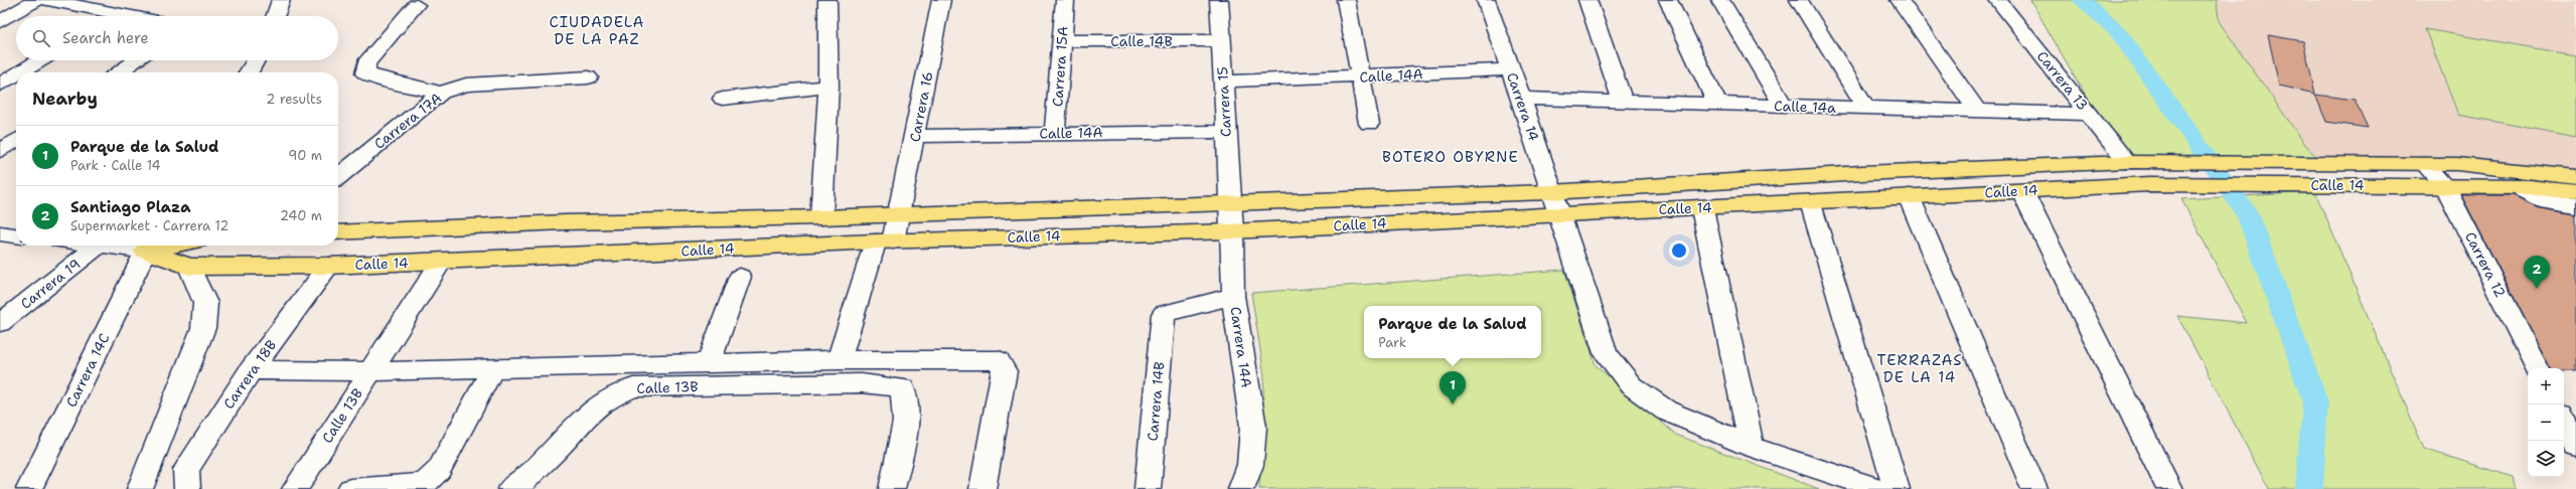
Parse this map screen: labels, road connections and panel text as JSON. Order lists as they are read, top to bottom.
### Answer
{
  "streets": {
    "main road": ["Calle 14"],
    "street": [
      "Calle 14B",
      "Carrera 15A",
      "Calle 14A",
      "Carrera 13",
      "Carrera 15",
      "Carrera 16",
      "Carrera 14",
      "Calle 14a",
      "Carrera 17A",
      "Carrera 12",
      "Carrera 19",
      "Carrera 14A",
      "Carrera 14C",
      "Carrera 18B",
      "Calle 13B",
      "Carrera 14B"
    ]
  },
  "crossings": [
    ["Calle 14B", "Carrera 15A"],
    ["Calle 14B", "Carrera 15"],
    ["Carrera 15A", "Calle 14A"],
    ["Calle 14A", "Carrera 15"],
    ["Calle 14A", "Carrera 16"],
    ["Calle 14A", "Carrera 14"],
    ["Carrera 13", "Calle 14a"],
    ["Carrera 13", "Calle 14"],
    ["Carrera 15", "Calle 14"],
    ["Carrera 15", "Carrera 14A"],
    ["Carrera 16", "Calle 14"],
    ["Carrera 14", "Calle 14a"],
    ["Carrera 14", "Calle 14"],
    ["Calle 14", "Carrera 12"],
    ["Calle 14", "Carrera 14A"],
    ["Calle 14", "Carrera 14C"],
    ["Calle 14", "Carrera 18B"],
    ["Calle 14", "Calle 13B"],
    ["Carrera 14A", "Carrera 14B"]
  ],
  "districts": ["CIUDADELA DE LA PAZ", "BOTERO OBYRNE", "TERRAZAS DE LA 14"],
  "page": {
    "search": "Search here",
    "heading": ["Nearby", "2 results"],
    "list": [
      {
        "mark": "1",
        "name": "Parque de la Salud",
        "note": "Park · Calle 14",
        "value": "90 m"
      },
      {
        "mark": "2",
        "name": "Santiago Plaza",
        "note": "Supermarket · Carrera 12",
        "value": "240 m"
      }
    ],
    "pins": ["2", "1"],
    "popup": ["Parque de la Salud", "Park"],
    "map_buttons": ["+", "−"]
  }
}
